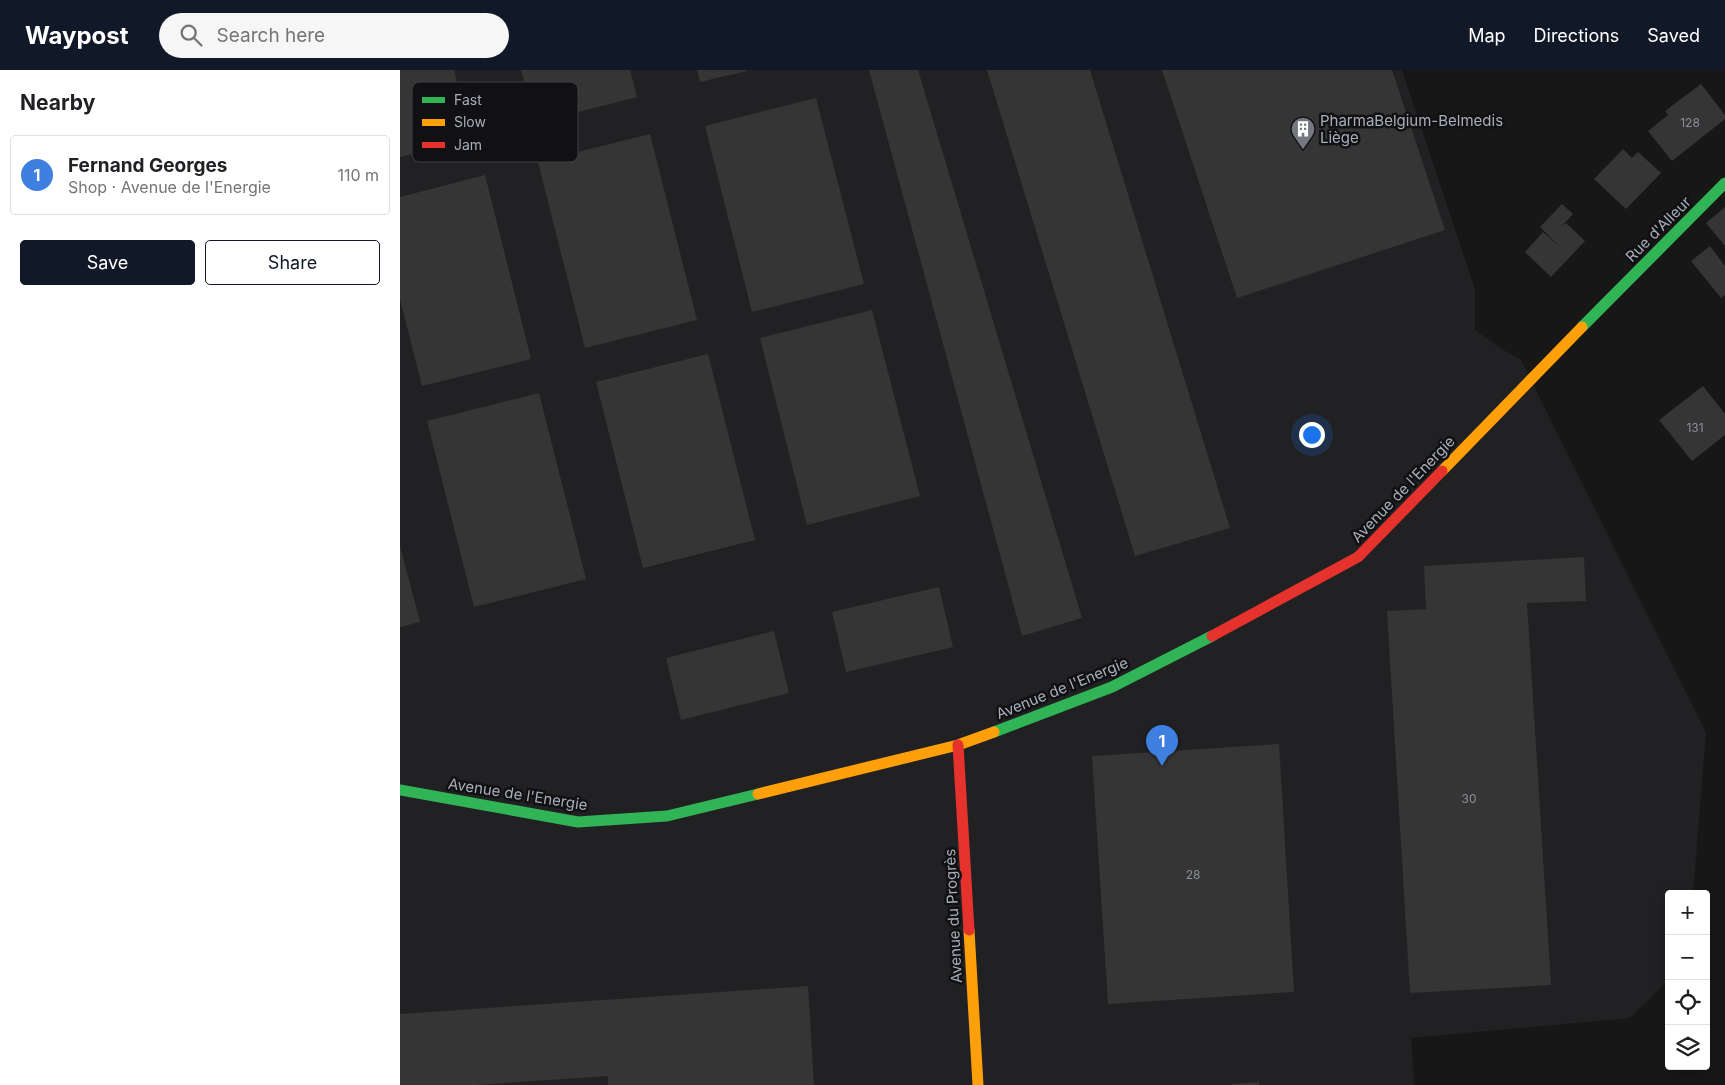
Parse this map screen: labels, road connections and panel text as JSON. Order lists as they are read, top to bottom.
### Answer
{
  "streets": {
    "street": ["Rue d'Alleur", "Avenue de l'Energie", "Avenue du Progrès"]
  },
  "crossings": [
    ["Rue d'Alleur", "Avenue de l'Energie"],
    ["Avenue de l'Energie", "Avenue du Progrès"]
  ],
  "places": {
    "building": ["PharmaBelgium-Belmedis Liège"]
  },
  "house_numbers": [
    "128",
    "131",
    "30",
    "28"
  ],
  "legend": ["Fast", "Slow", "Jam"],
  "page": {
    "header": "Waypost",
    "search": "Search here",
    "nav": ["Map", "Directions", "Saved"],
    "heading": "Nearby",
    "list": [
      {
        "mark": "1",
        "name": "Fernand Georges",
        "note": "Shop · Avenue de l'Energie",
        "value": "110 m"
      }
    ],
    "buttons": ["Save", "Share"],
    "pins": "1",
    "map_buttons": ["+", "−"]
  }
}
